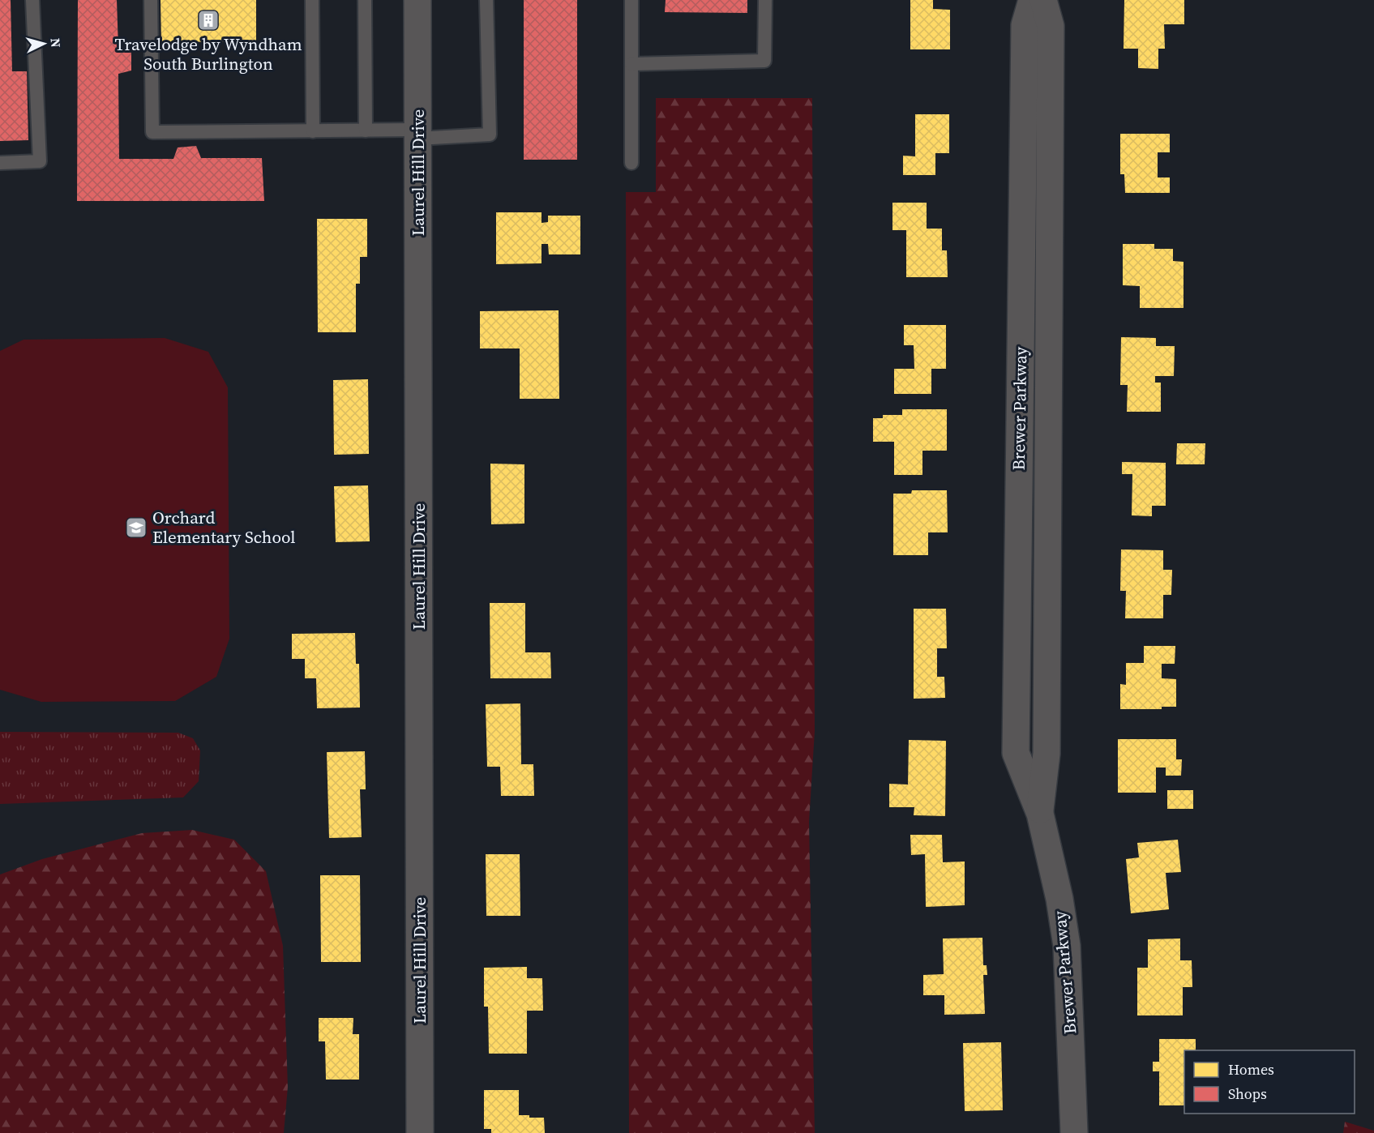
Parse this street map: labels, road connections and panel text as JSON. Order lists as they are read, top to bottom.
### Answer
{
  "streets": {
    "street": ["Laurel Hill Drive", "Brewer Parkway"]
  },
  "places": {
    "building": ["Travelodge by Wyndham South Burlington"],
    "school or university": ["Orchard Elementary School"]
  },
  "legend": ["Homes", "Shops"],
  "north": "right"
}
